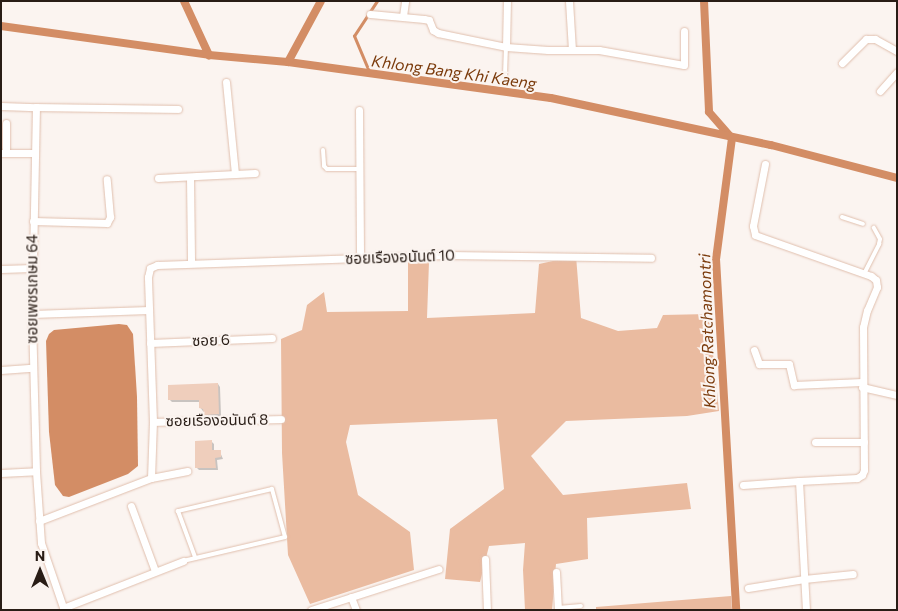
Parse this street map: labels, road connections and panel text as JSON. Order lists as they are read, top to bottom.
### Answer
{
  "streets": {
    "street": [
      "ซอยเรืองอนันต์ 10",
      "ซอยเพชรเกษม 64",
      "ซอย 6",
      "ซอยเรืองอนันต์ 8"
    ]
  },
  "water": ["Khlong Bang Khi Kaeng", "Khlong Ratchamontri"],
  "north": "top"
}
